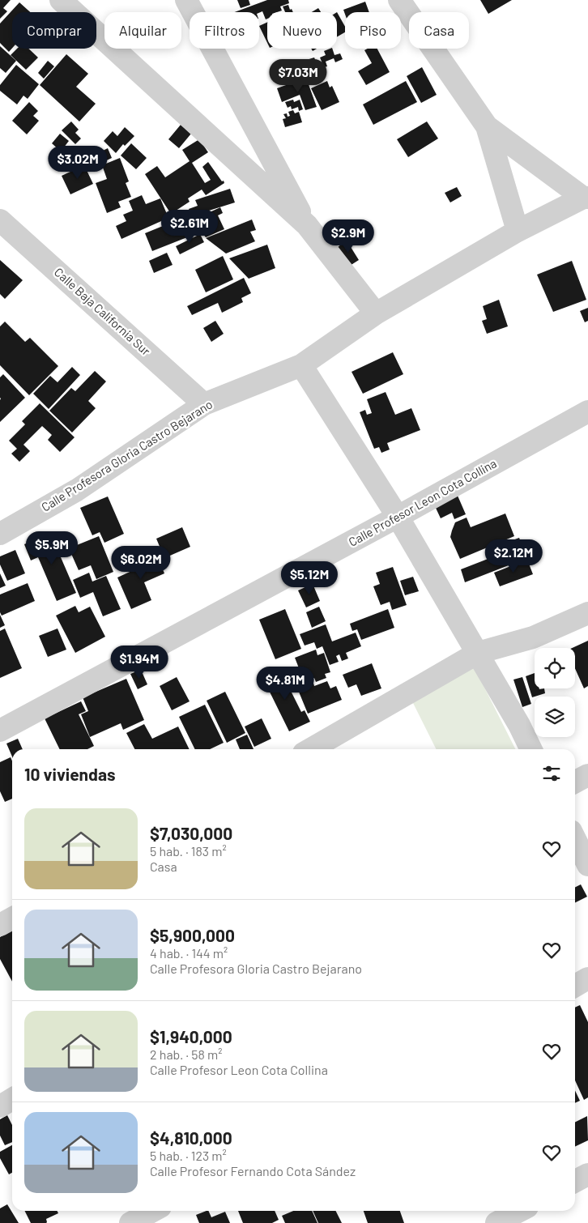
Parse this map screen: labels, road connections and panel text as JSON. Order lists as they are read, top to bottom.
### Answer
{
  "streets": {
    "street": ["Calle Baja California Sur", "Calle Profesora Gloria Castro Bejarano", "Calle Profesor Leon Cota Collina"]
  },
  "crossings": [
    ["Calle Baja California Sur", "Calle Profesora Gloria Castro Bejarano"]
  ],
  "page": {
    "chip": [
      "Comprar",
      "Alquilar",
      "Filtros",
      "Nuevo",
      "Piso",
      "Casa"
    ],
    "price": [
      "$7.03M",
      "$3.02M",
      "$2.61M",
      "$2.9M",
      "$5.9M",
      "$2.12M",
      "$6.02M",
      "$5.12M",
      "$1.94M",
      "$4.81M"
    ],
    "heading": "10 viviendas",
    "list": [
      {
        "name": "$7,030,000",
        "note": "5 hab. · 183 m² · Casa"
      },
      {
        "name": "$5,900,000",
        "note": "4 hab. · 144 m² · Calle Profesora Gloria Castro Bejarano"
      },
      {
        "name": "$1,940,000",
        "note": "2 hab. · 58 m² · Calle Profesor Leon Cota Collina"
      },
      {
        "name": "$4,810,000",
        "note": "5 hab. · 123 m² · Calle Profesor Fernando Cota Sández"
      }
    ]
  }
}
